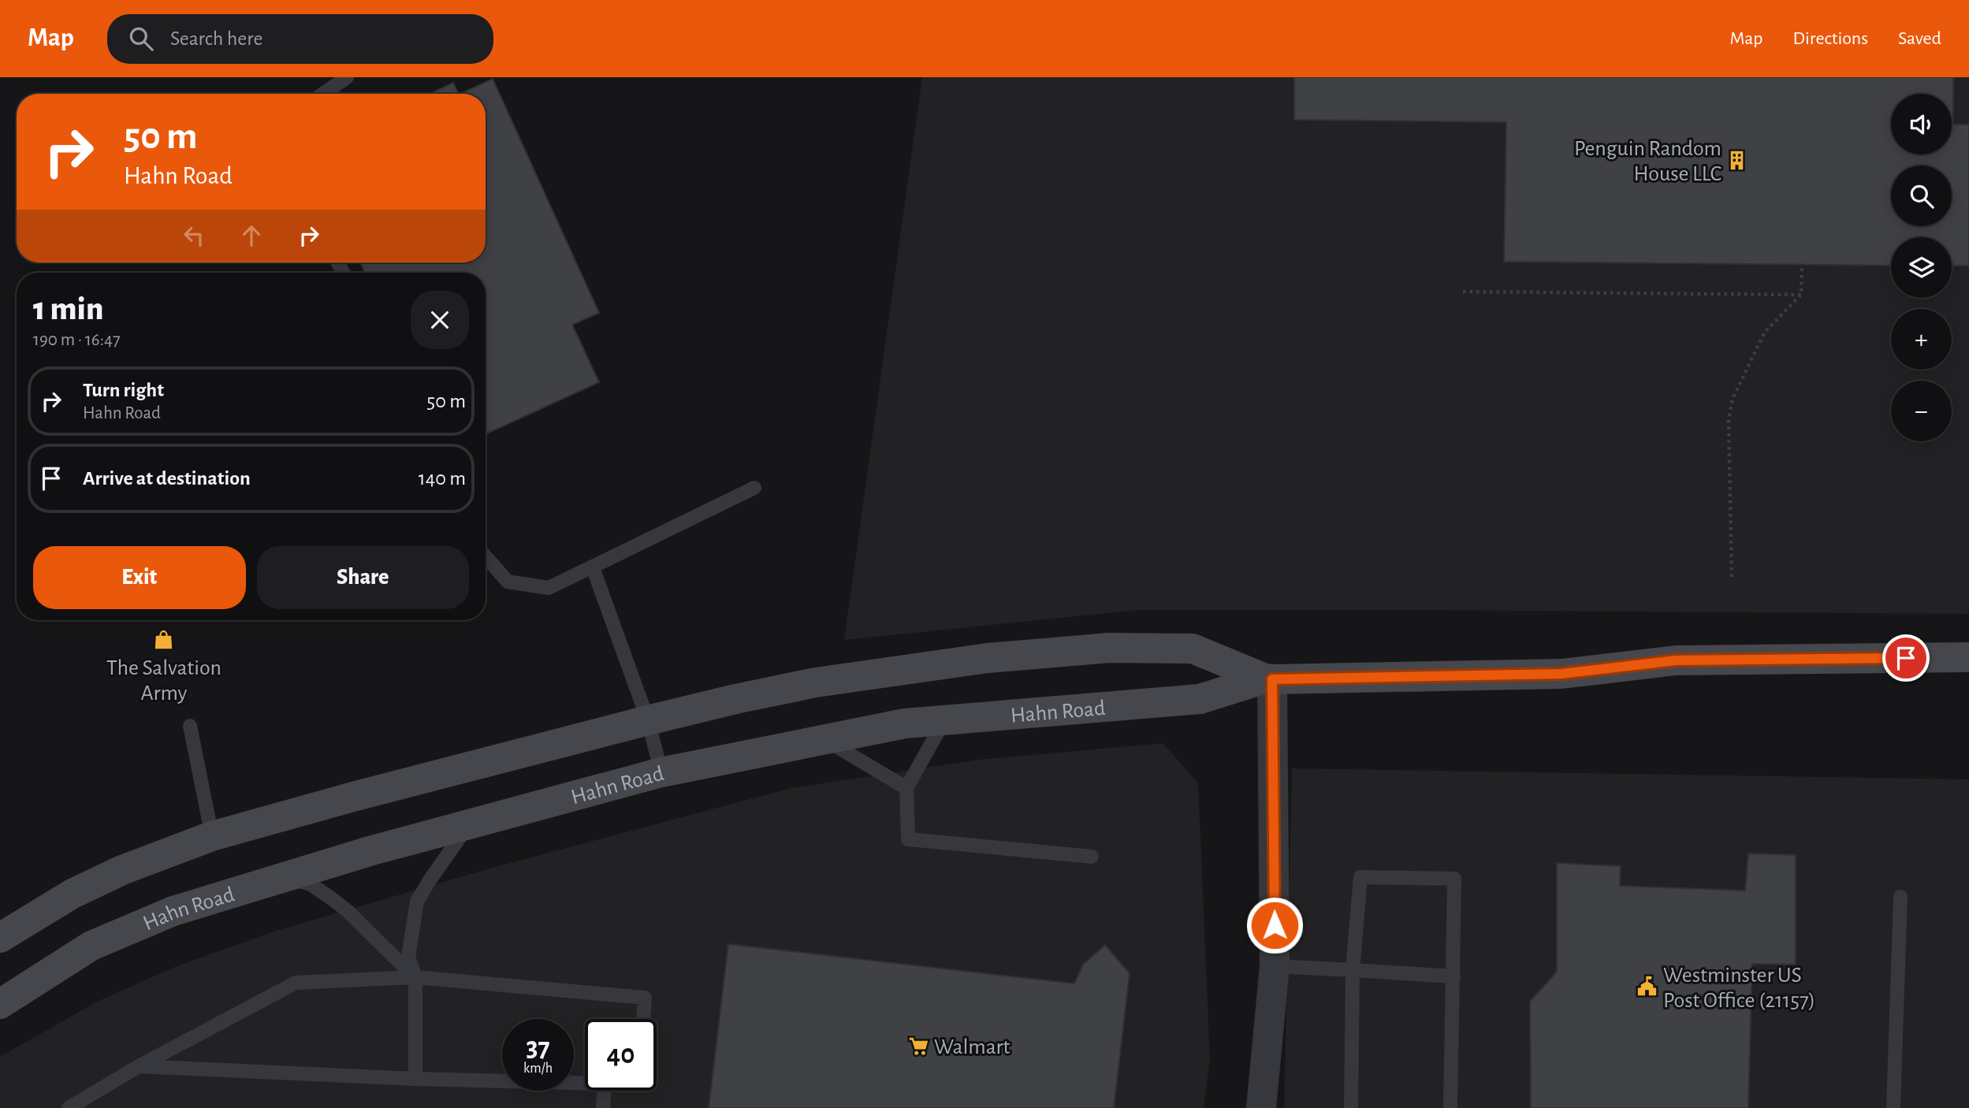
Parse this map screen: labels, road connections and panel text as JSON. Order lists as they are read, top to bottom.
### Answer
{
  "streets": {
    "main road": ["Hahn Road"]
  },
  "places": {
    "building": ["Penguin Random House LLC"],
    "shop": ["The Salvation Army"],
    "public building": ["Westminster US Post Office (21157)"],
    "supermarket": ["Walmart"]
  },
  "page": {
    "header": "Map",
    "search": "Search here",
    "nav": ["Map", "Directions", "Saved"],
    "map_buttons": ["+", "−"],
    "turn": ["50 m", "Hahn Road"],
    "heading": ["1 min", "190 m · 16:47"],
    "list": [
      {
        "name": "Turn right",
        "note": "Hahn Road",
        "value": "50 m"
      },
      {
        "name": "Arrive at destination",
        "value": "140 m"
      }
    ],
    "buttons": ["Exit", "Share"],
    "speed": "37 km/h",
    "limit": "40"
  }
}
